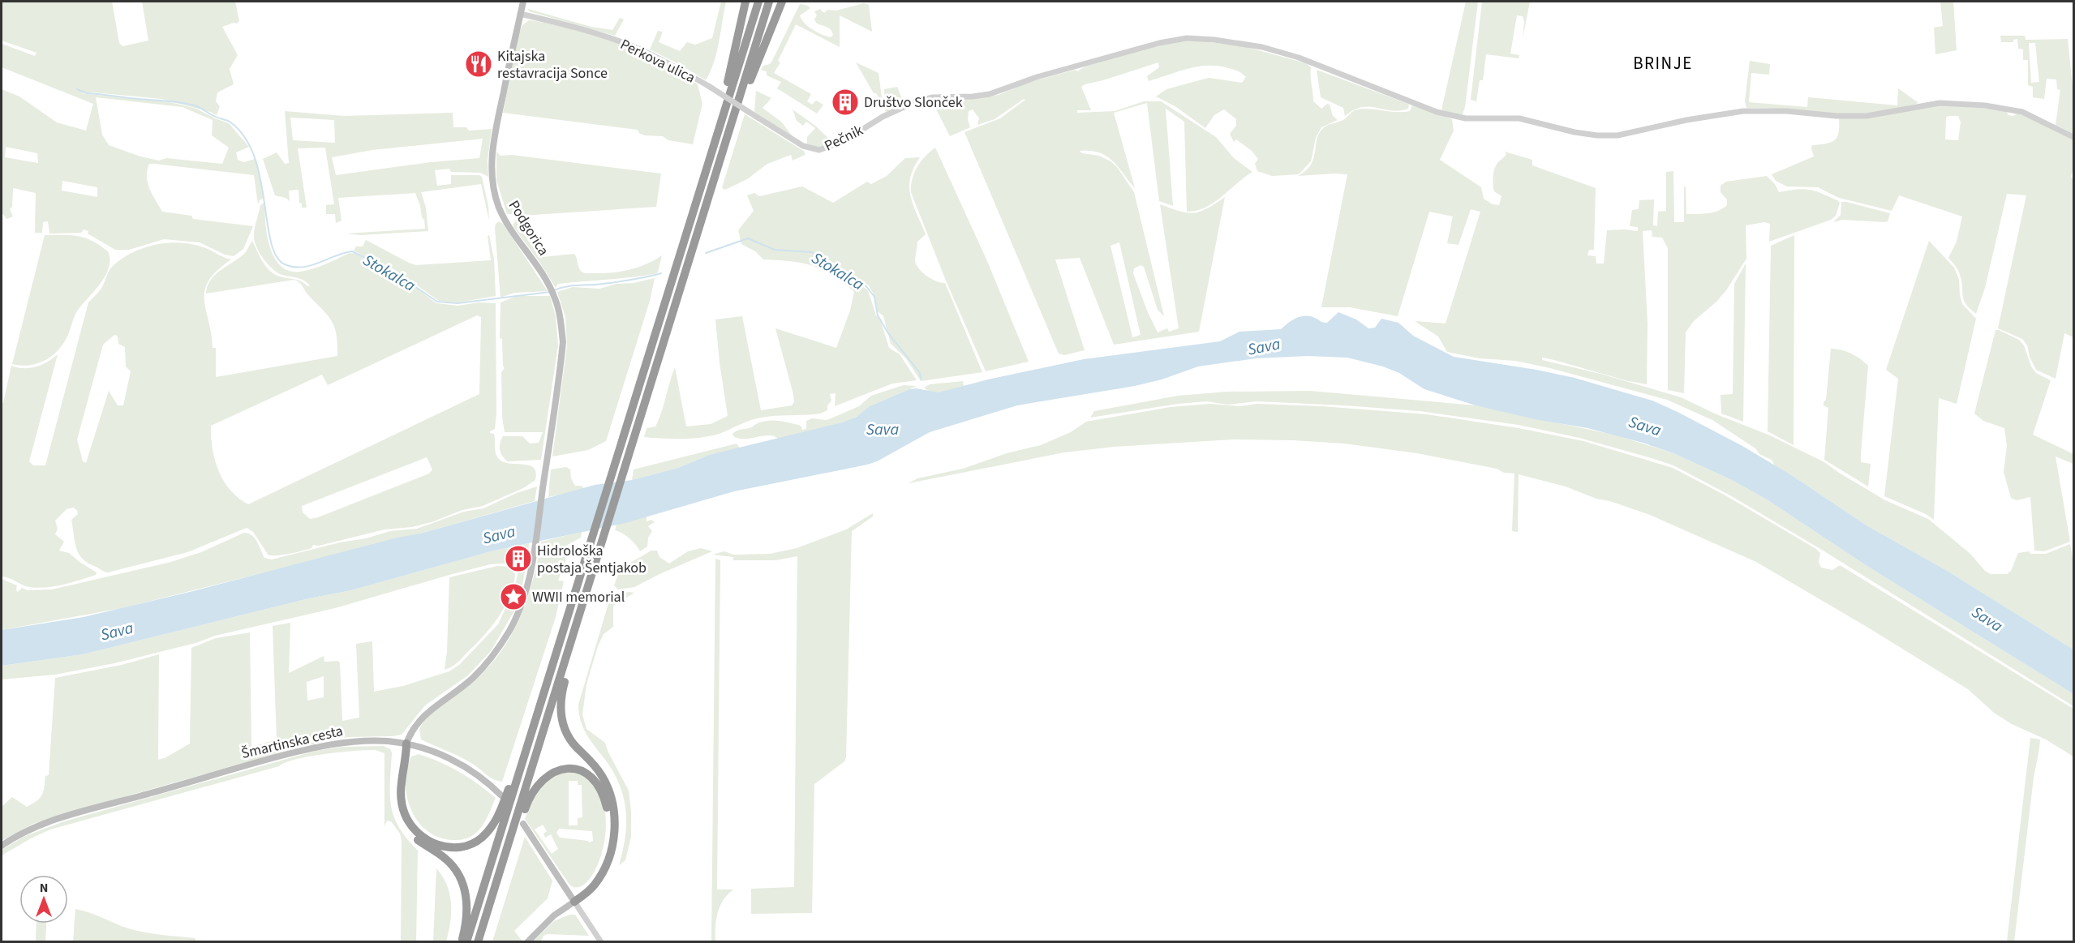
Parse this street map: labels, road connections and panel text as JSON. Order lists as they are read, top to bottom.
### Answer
{
  "streets": {
    "main road": ["Podgorica", "Šmartinska cesta"],
    "street": ["Perkova ulica", "Pečnik"]
  },
  "crossings": [
    ["Perkova ulica", "Pečnik"],
    ["Perkova ulica", "Podgorica"],
    ["Podgorica", "Šmartinska cesta"]
  ],
  "districts": ["BRINJE"],
  "water": ["Stokalca", "Sava"],
  "places": {
    "restaurant": ["Kitajska restavracija Sonce"],
    "building": ["Društvo Slonček", "Hidrološka postaja Šentjakob"],
    "place": ["WWII memorial"]
  },
  "north": "top"
}
